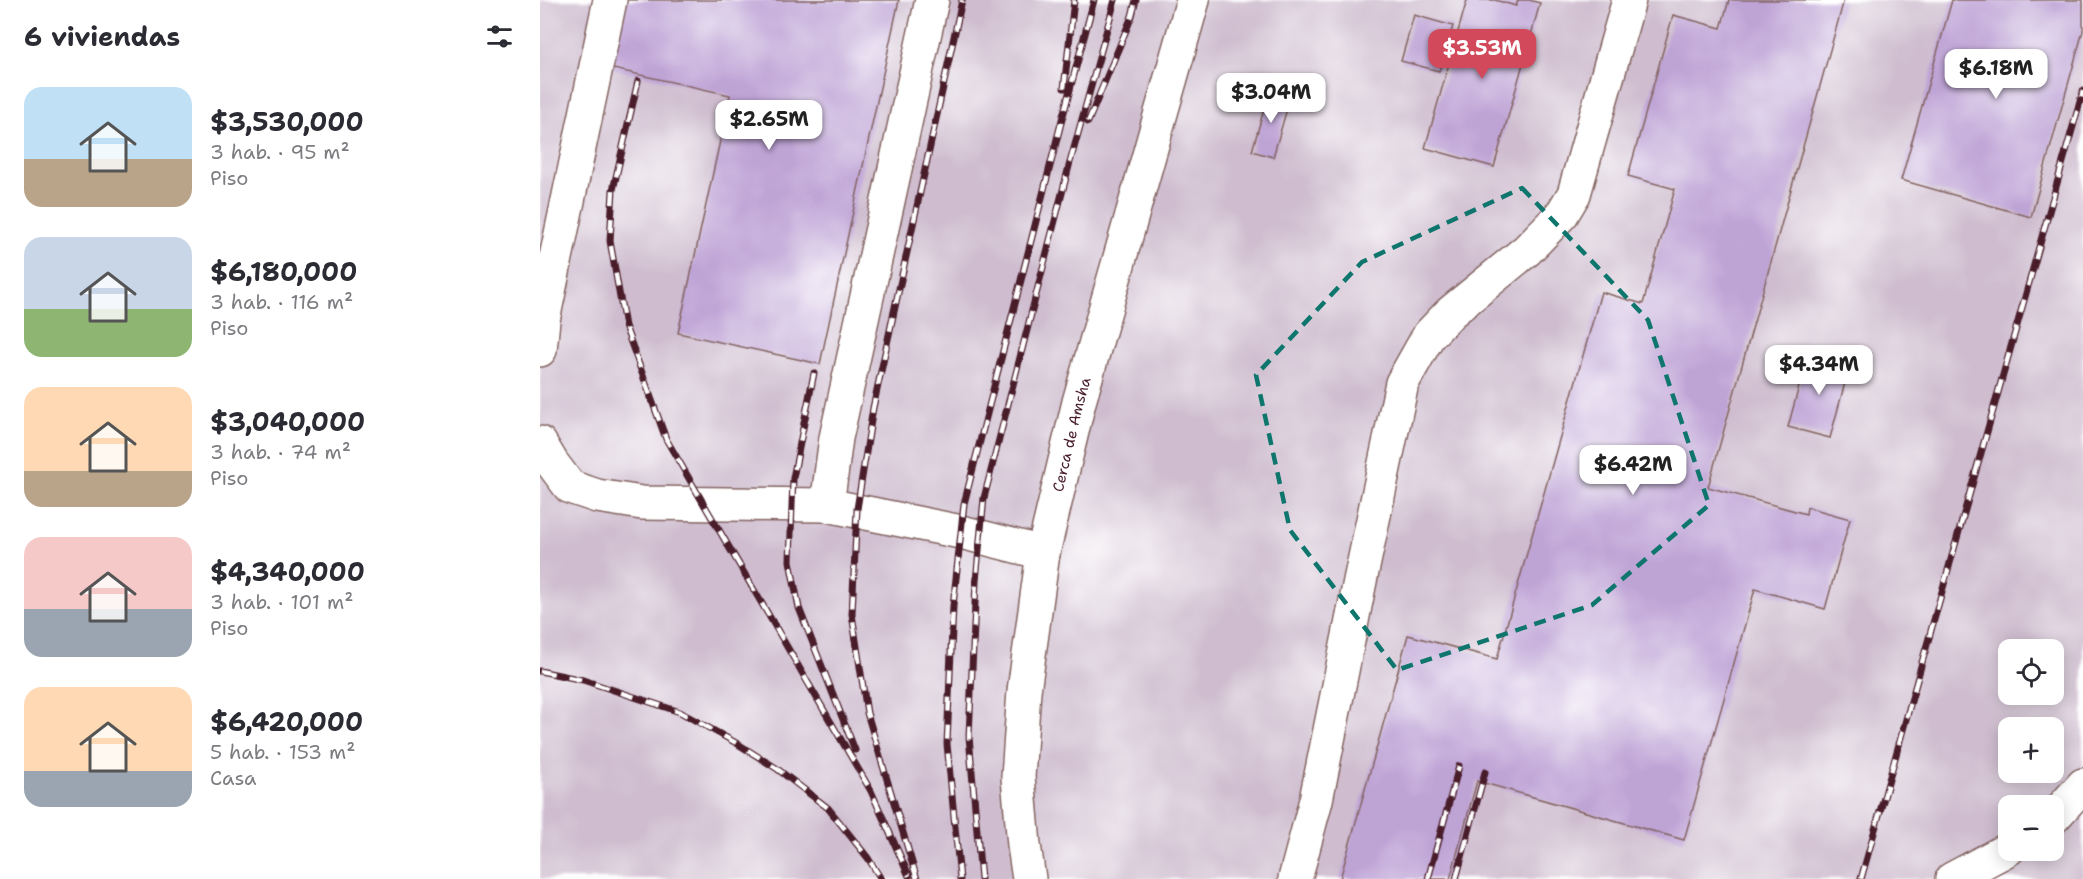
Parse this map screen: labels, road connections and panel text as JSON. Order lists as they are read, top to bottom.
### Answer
{
  "streets": {
    "lane": ["Cerca de Amsha"]
  },
  "page": {
    "heading": "6 viviendas",
    "price": [
      "$3.53M",
      "$6.18M",
      "$3.04M",
      "$2.65M",
      "$4.34M",
      "$6.42M"
    ],
    "list": [
      {
        "name": "$3,530,000",
        "note": "3 hab. · 95 m² · Piso"
      },
      {
        "name": "$6,180,000",
        "note": "3 hab. · 116 m² · Piso"
      },
      {
        "name": "$3,040,000",
        "note": "3 hab. · 74 m² · Piso"
      },
      {
        "name": "$4,340,000",
        "note": "3 hab. · 101 m² · Piso"
      },
      {
        "name": "$6,420,000",
        "note": "5 hab. · 153 m² · Casa"
      }
    ],
    "map_buttons": ["+", "−"]
  }
}
